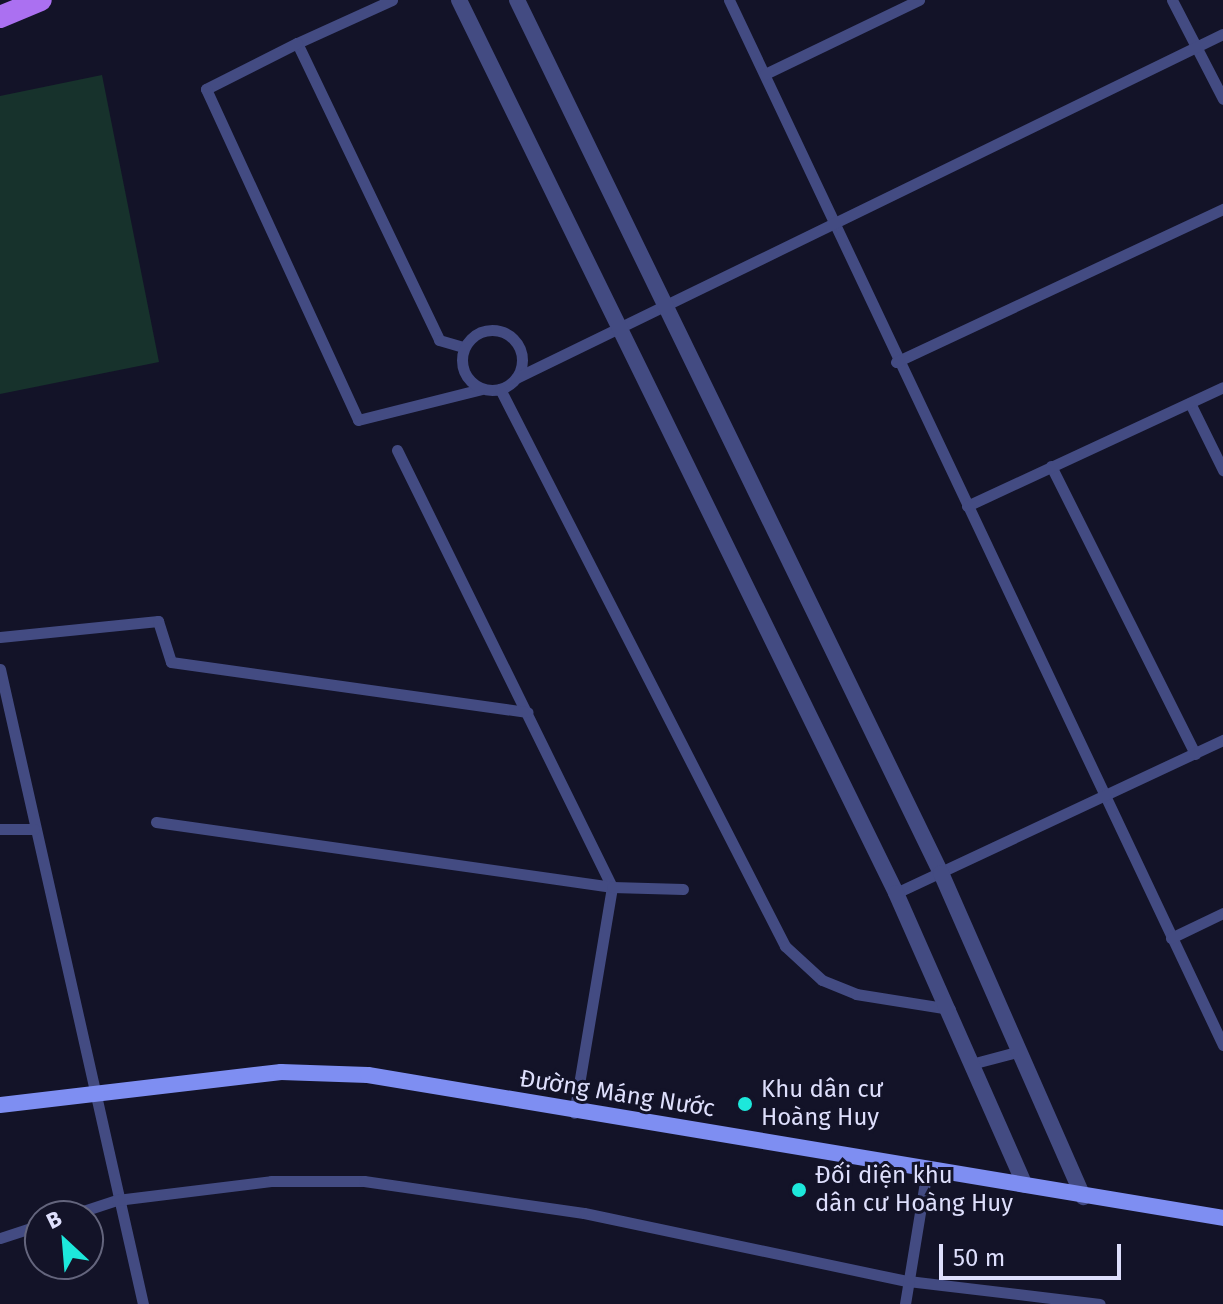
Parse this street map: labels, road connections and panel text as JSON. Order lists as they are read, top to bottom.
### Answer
{
  "streets": {
    "main road": ["Đường Máng Nước"]
  },
  "places": ["Khu dân cư Hoàng Huy", "Đối diện khu dân cư Hoàng Huy"],
  "scale_bar": "50 m",
  "north": "top left"
}
